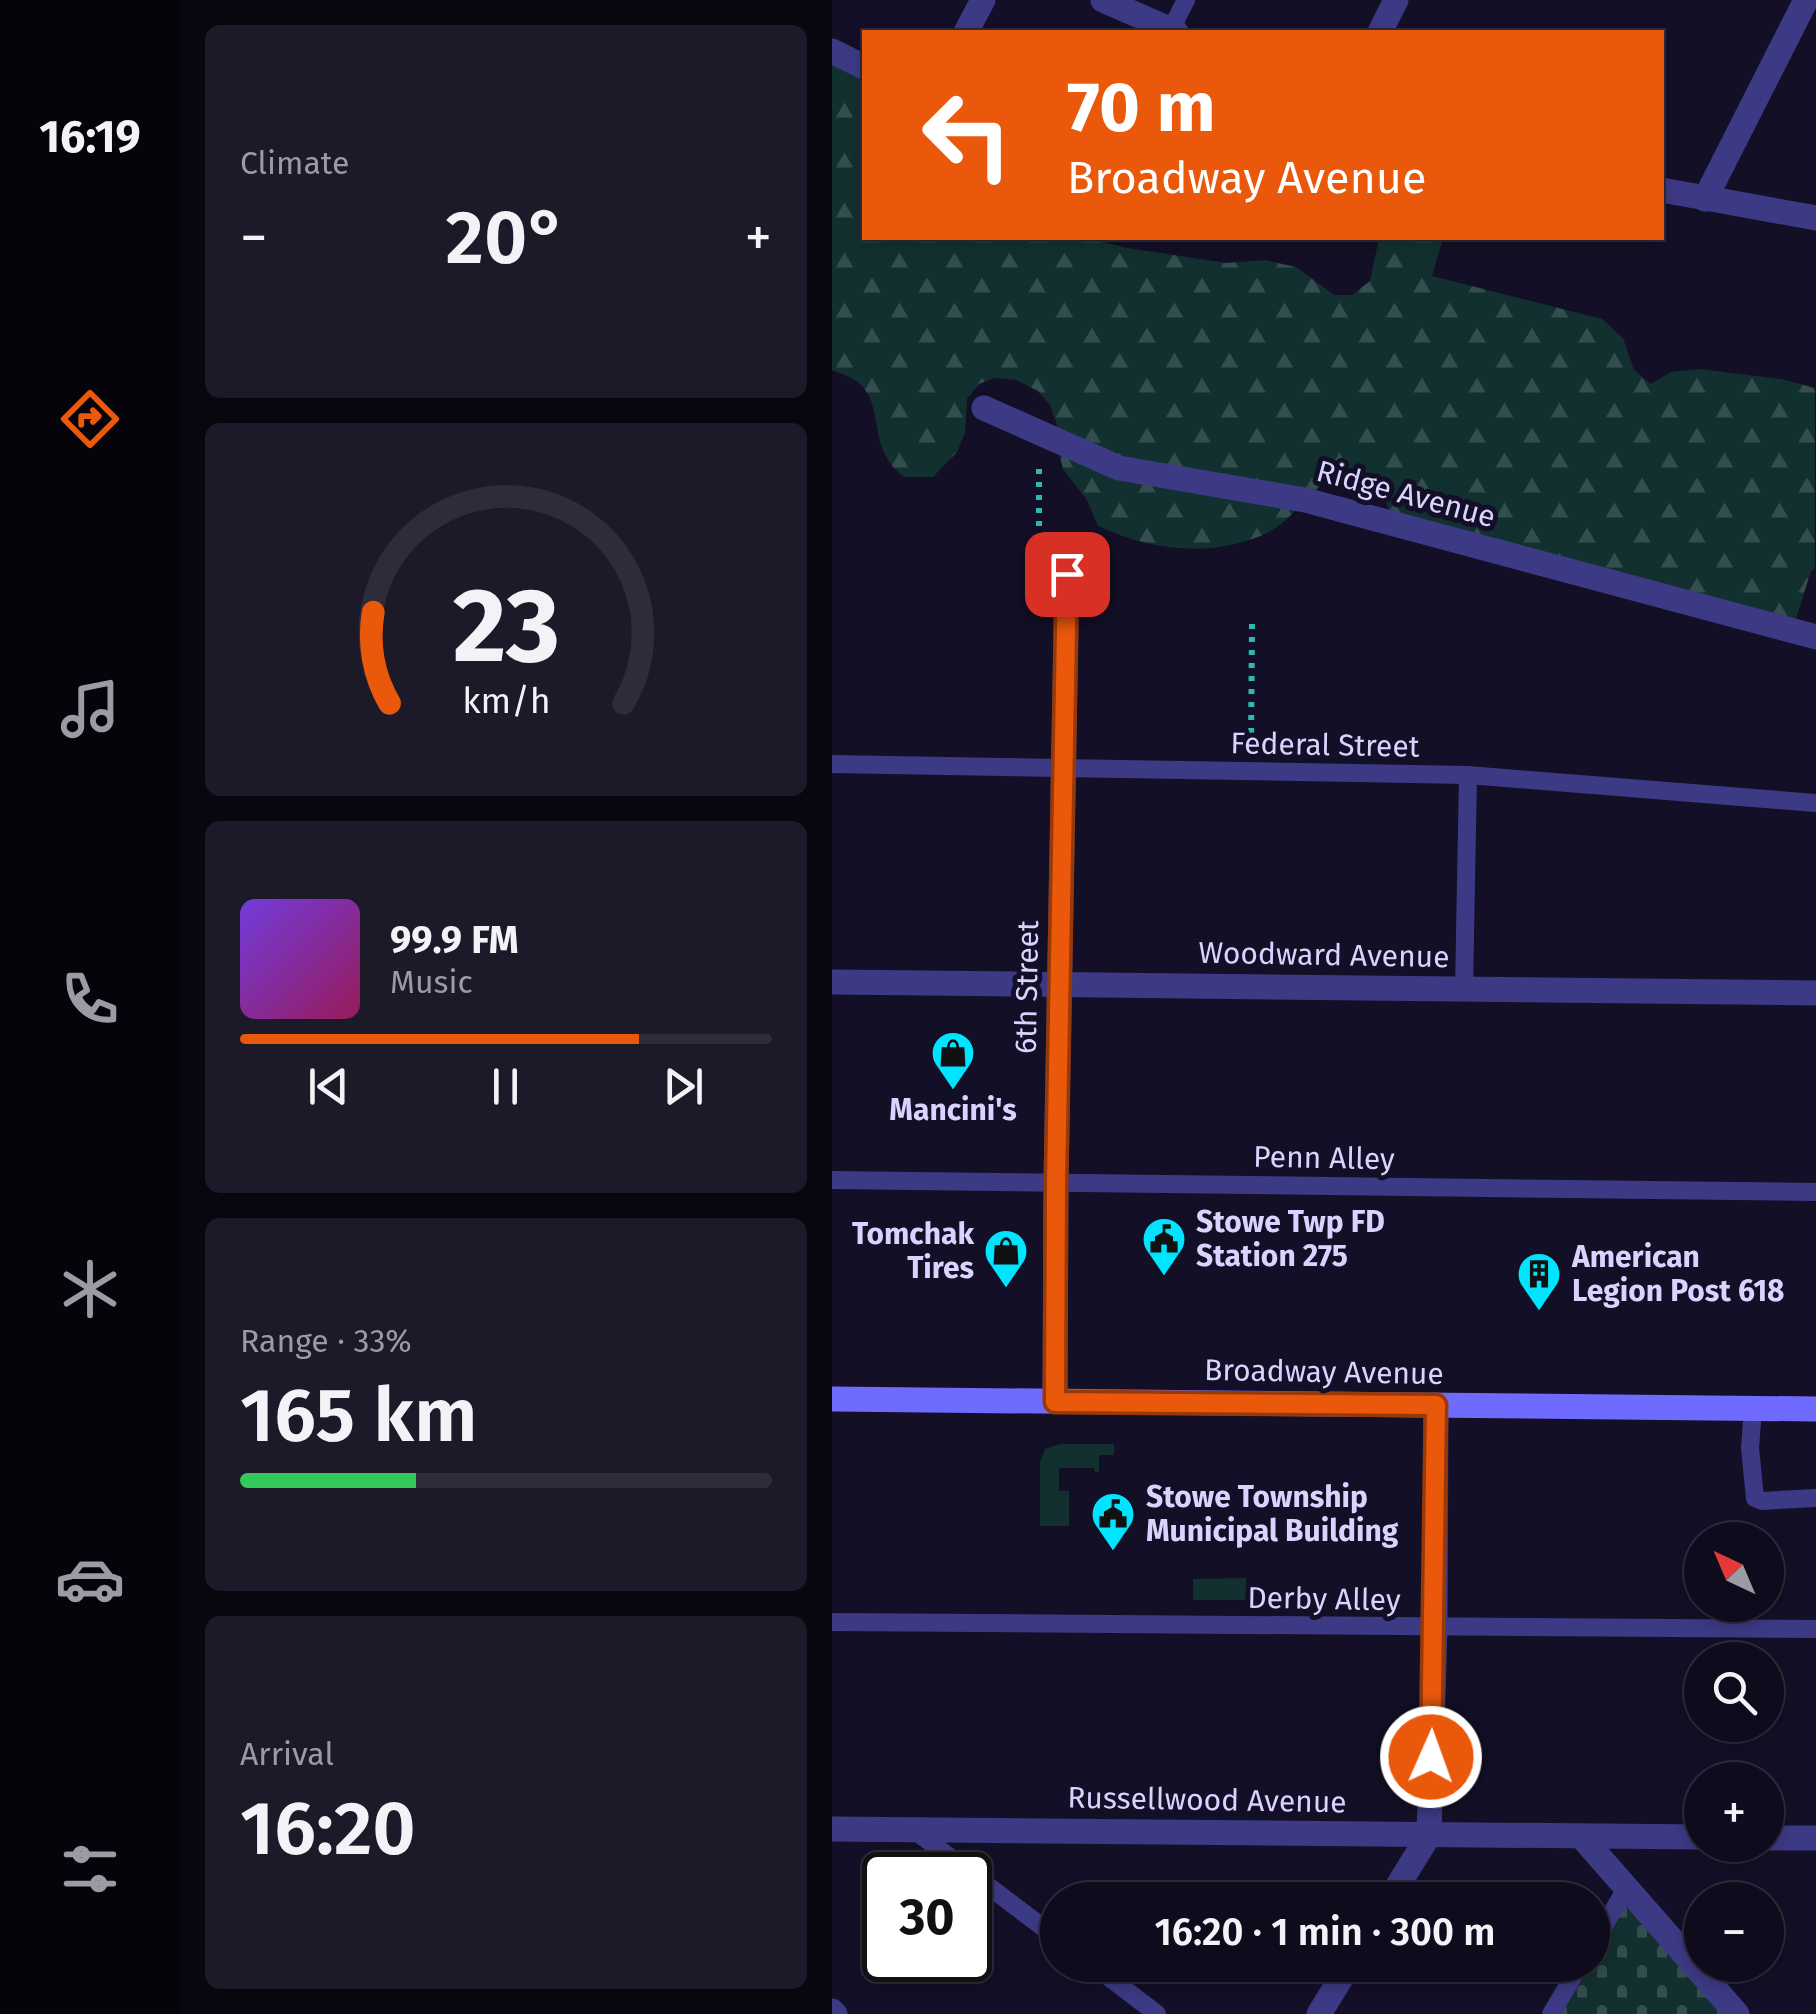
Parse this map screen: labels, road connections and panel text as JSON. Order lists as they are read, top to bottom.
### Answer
{
  "streets": {
    "street": [
      "Ridge Avenue",
      "Woodward Avenue",
      "6th Street",
      "Broadway Avenue",
      "Russellwood Avenue"
    ],
    "lane": ["Federal Street", "Penn Alley", "Derby Alley"]
  },
  "crossings": [
    ["Federal Street", "6th Street"],
    ["Woodward Avenue", "6th Street"],
    ["6th Street", "Penn Alley"],
    ["6th Street", "Broadway Avenue"]
  ],
  "places": {
    "shop": ["Mancini's", "Tomchak Tires"],
    "public building": ["Stowe Twp FD Station 275", "Stowe Township Municipal Building"],
    "building": ["American Legion Post 618"]
  },
  "north": "top left",
  "page": {
    "tabs": "16:19",
    "tile": [
      "Climate",
      ["Range · 33%", "165 km"],
      ["Arrival", "16:20"]
    ],
    "turn": ["70 m", "Broadway Avenue"],
    "heat": ["−", "20°", "+"],
    "song": ["99.9 FM", "Music"],
    "map_buttons": ["+", "−"],
    "limit": "30",
    "trip": "16:20 · 1 min · 300 m",
    "gauge": ["23", "km/h"]
  }
}
